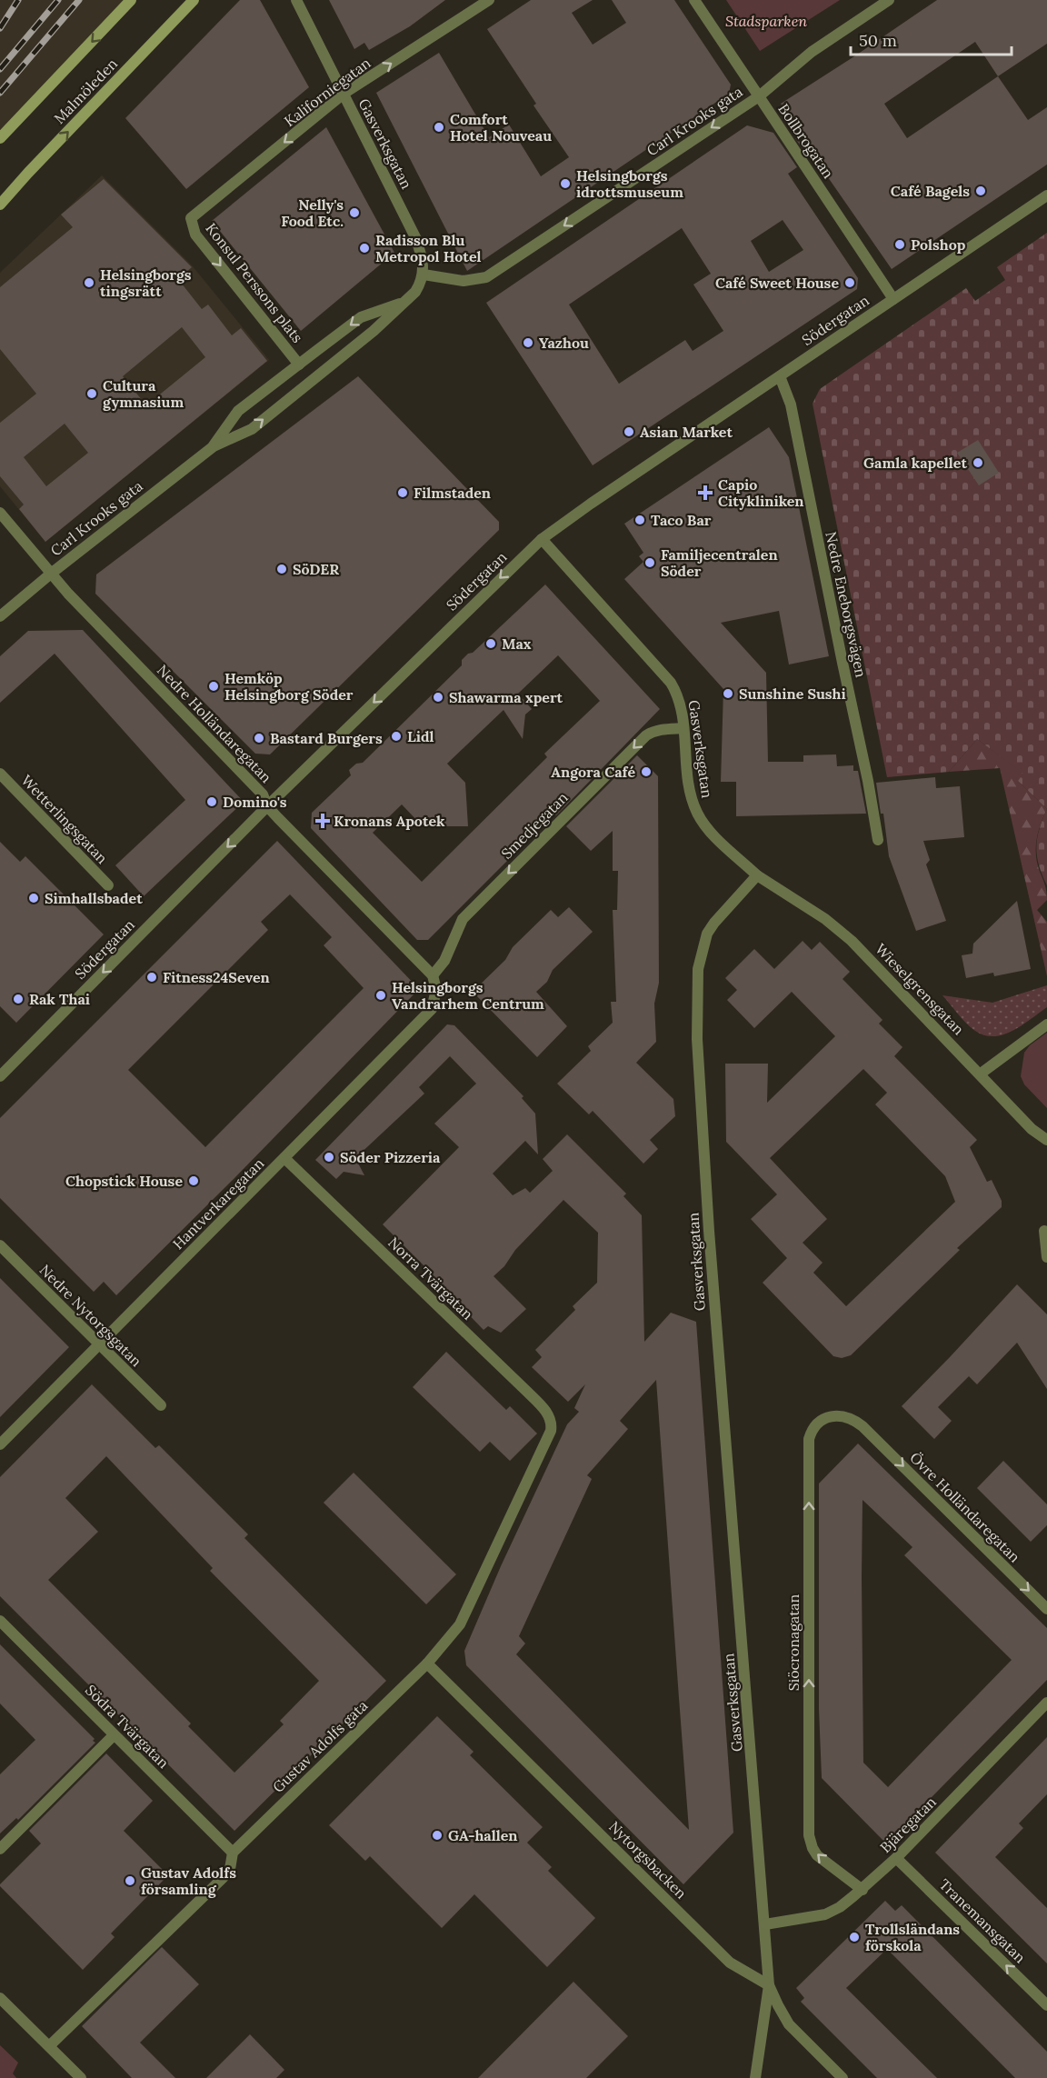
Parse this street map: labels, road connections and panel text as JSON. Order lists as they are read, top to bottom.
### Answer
{
  "streets": {
    "main road": ["Malmöleden"],
    "street": [
      "Kaliforniegatan",
      "Carl Krooks gata",
      "Bollbrogatan",
      "Gasverksgatan",
      "Konsul Perssons plats",
      "Södergatan",
      "Nedre Eneborgsvägen",
      "Nedre Holländaregatan",
      "Wetterlingsgatan",
      "Smedjegatan",
      "Wieselgrensgatan",
      "Hantverkaregatan",
      "Norra Tvärgatan",
      "Nedre Nytorgsgatan",
      "Övre Holländaregatan",
      "Siöcronagatan",
      "Södra Tvärgatan",
      "Gustav Adolfs gata",
      "Bjäregatan",
      "Nytorgsbacken",
      "Tranemansgatan"
    ]
  },
  "crossings": [
    ["Kaliforniegatan", "Gasverksgatan"],
    ["Kaliforniegatan", "Konsul Perssons plats"],
    ["Carl Krooks gata", "Bollbrogatan"],
    ["Carl Krooks gata", "Gasverksgatan"],
    ["Carl Krooks gata", "Konsul Perssons plats"],
    ["Carl Krooks gata", "Nedre Holländaregatan"],
    ["Bollbrogatan", "Södergatan"],
    ["Gasverksgatan", "Södergatan"],
    ["Gasverksgatan", "Smedjegatan"],
    ["Gasverksgatan", "Wieselgrensgatan"],
    ["Gasverksgatan", "Bjäregatan"],
    ["Gasverksgatan", "Nytorgsbacken"],
    ["Södergatan", "Nedre Eneborgsvägen"],
    ["Södergatan", "Nedre Holländaregatan"],
    ["Nedre Holländaregatan", "Smedjegatan"],
    ["Nedre Holländaregatan", "Hantverkaregatan"],
    ["Smedjegatan", "Hantverkaregatan"],
    ["Hantverkaregatan", "Norra Tvärgatan"],
    ["Hantverkaregatan", "Nedre Nytorgsgatan"],
    ["Norra Tvärgatan", "Gustav Adolfs gata"],
    ["Övre Holländaregatan", "Siöcronagatan"],
    ["Siöcronagatan", "Bjäregatan"],
    ["Södra Tvärgatan", "Gustav Adolfs gata"],
    ["Gustav Adolfs gata", "Nytorgsbacken"],
    ["Bjäregatan", "Tranemansgatan"]
  ],
  "one_way": [
    "Konsul Perssons plats",
    "Södergatan",
    "Smedjegatan",
    "Övre Holländaregatan",
    "Siöcronagatan",
    "Tranemansgatan"
  ],
  "parks": ["Stadsparken"],
  "places": {
    "other": [
      "Comfort Hotel Nouveau",
      "Helsingborgs idrottsmuseum",
      "Café Bagels",
      "Nelly's Food Etc.",
      "Polshop",
      "Radisson Blu Metropol Hotel",
      "Helsingborgs tingsrätt",
      "Café Sweet House",
      "Yazhou",
      "Cultura gymnasium",
      "Asian Market",
      "Gamla kapellet",
      "Filmstaden",
      "Taco Bar",
      "Familjecentralen Söder",
      "SöDER",
      "Max",
      "Hemköp Helsingborg Söder",
      "Sunshine Sushi",
      "Shawarma xpert",
      "Lidl",
      "Bastard Burgers",
      "Angora Café",
      "Domino's",
      "Simhallsbadet",
      "Fitness24Seven",
      "Helsingborgs Vandrarhem Centrum",
      "Rak Thai",
      "Söder Pizzeria",
      "Chopstick House",
      "GA-hallen",
      "Gustav Adolfs församling",
      "Trollsländans förskola"
    ],
    "health": ["Capio Citykliniken", "Kronans Apotek"]
  },
  "scale_bar": "50 m"
}
